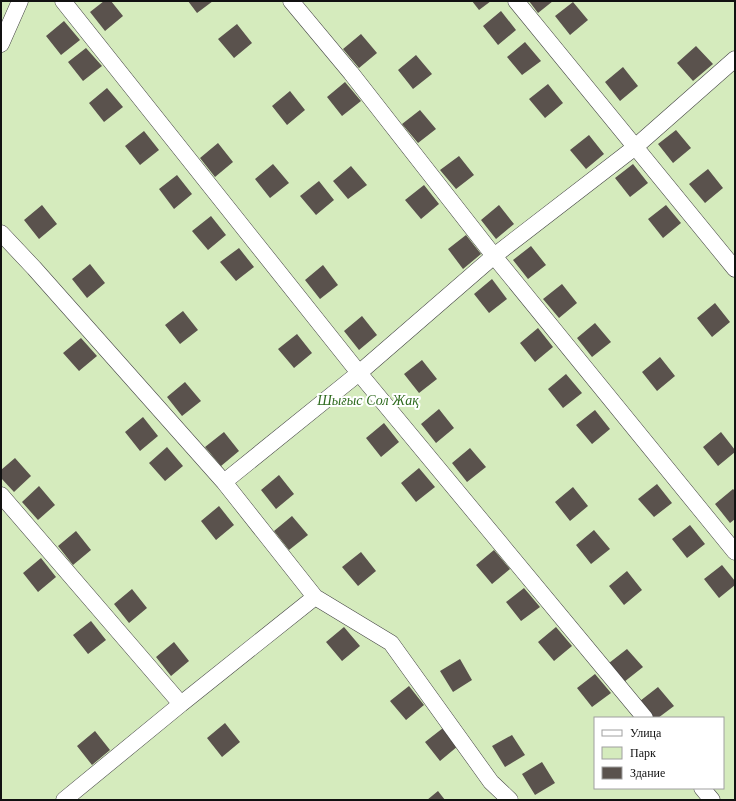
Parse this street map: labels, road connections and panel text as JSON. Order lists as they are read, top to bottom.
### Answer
{
  "parks": ["Шығыс Сол Жақ"],
  "legend": ["Улица", "Парк", "Здание"]
}
